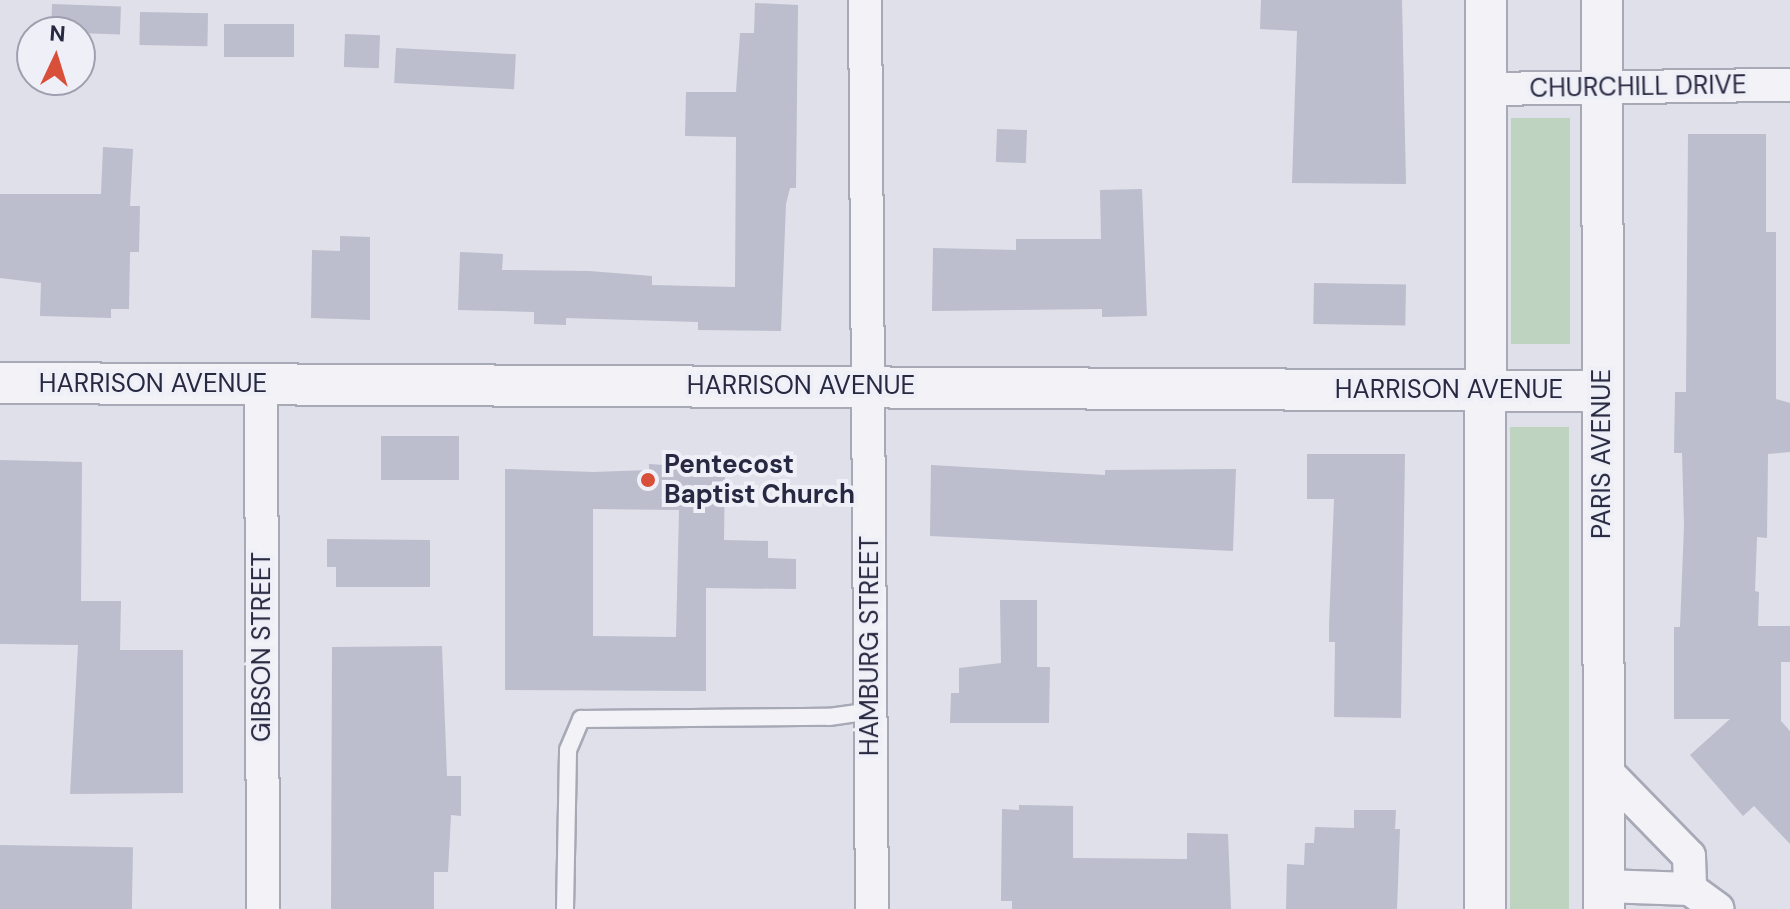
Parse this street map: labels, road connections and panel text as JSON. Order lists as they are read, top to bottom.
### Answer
{
  "streets": {
    "street": [
      "CHURCHILL DRIVE",
      "HARRISON AVENUE",
      "PARIS AVENUE",
      "HAMBURG STREET",
      "GIBSON STREET"
    ]
  },
  "crossings": [
    ["CHURCHILL DRIVE", "PARIS AVENUE"],
    ["HARRISON AVENUE", "PARIS AVENUE"],
    ["HARRISON AVENUE", "HAMBURG STREET"],
    ["HARRISON AVENUE", "GIBSON STREET"]
  ],
  "places": ["Pentecost Baptist Church"],
  "north": "top"
}
